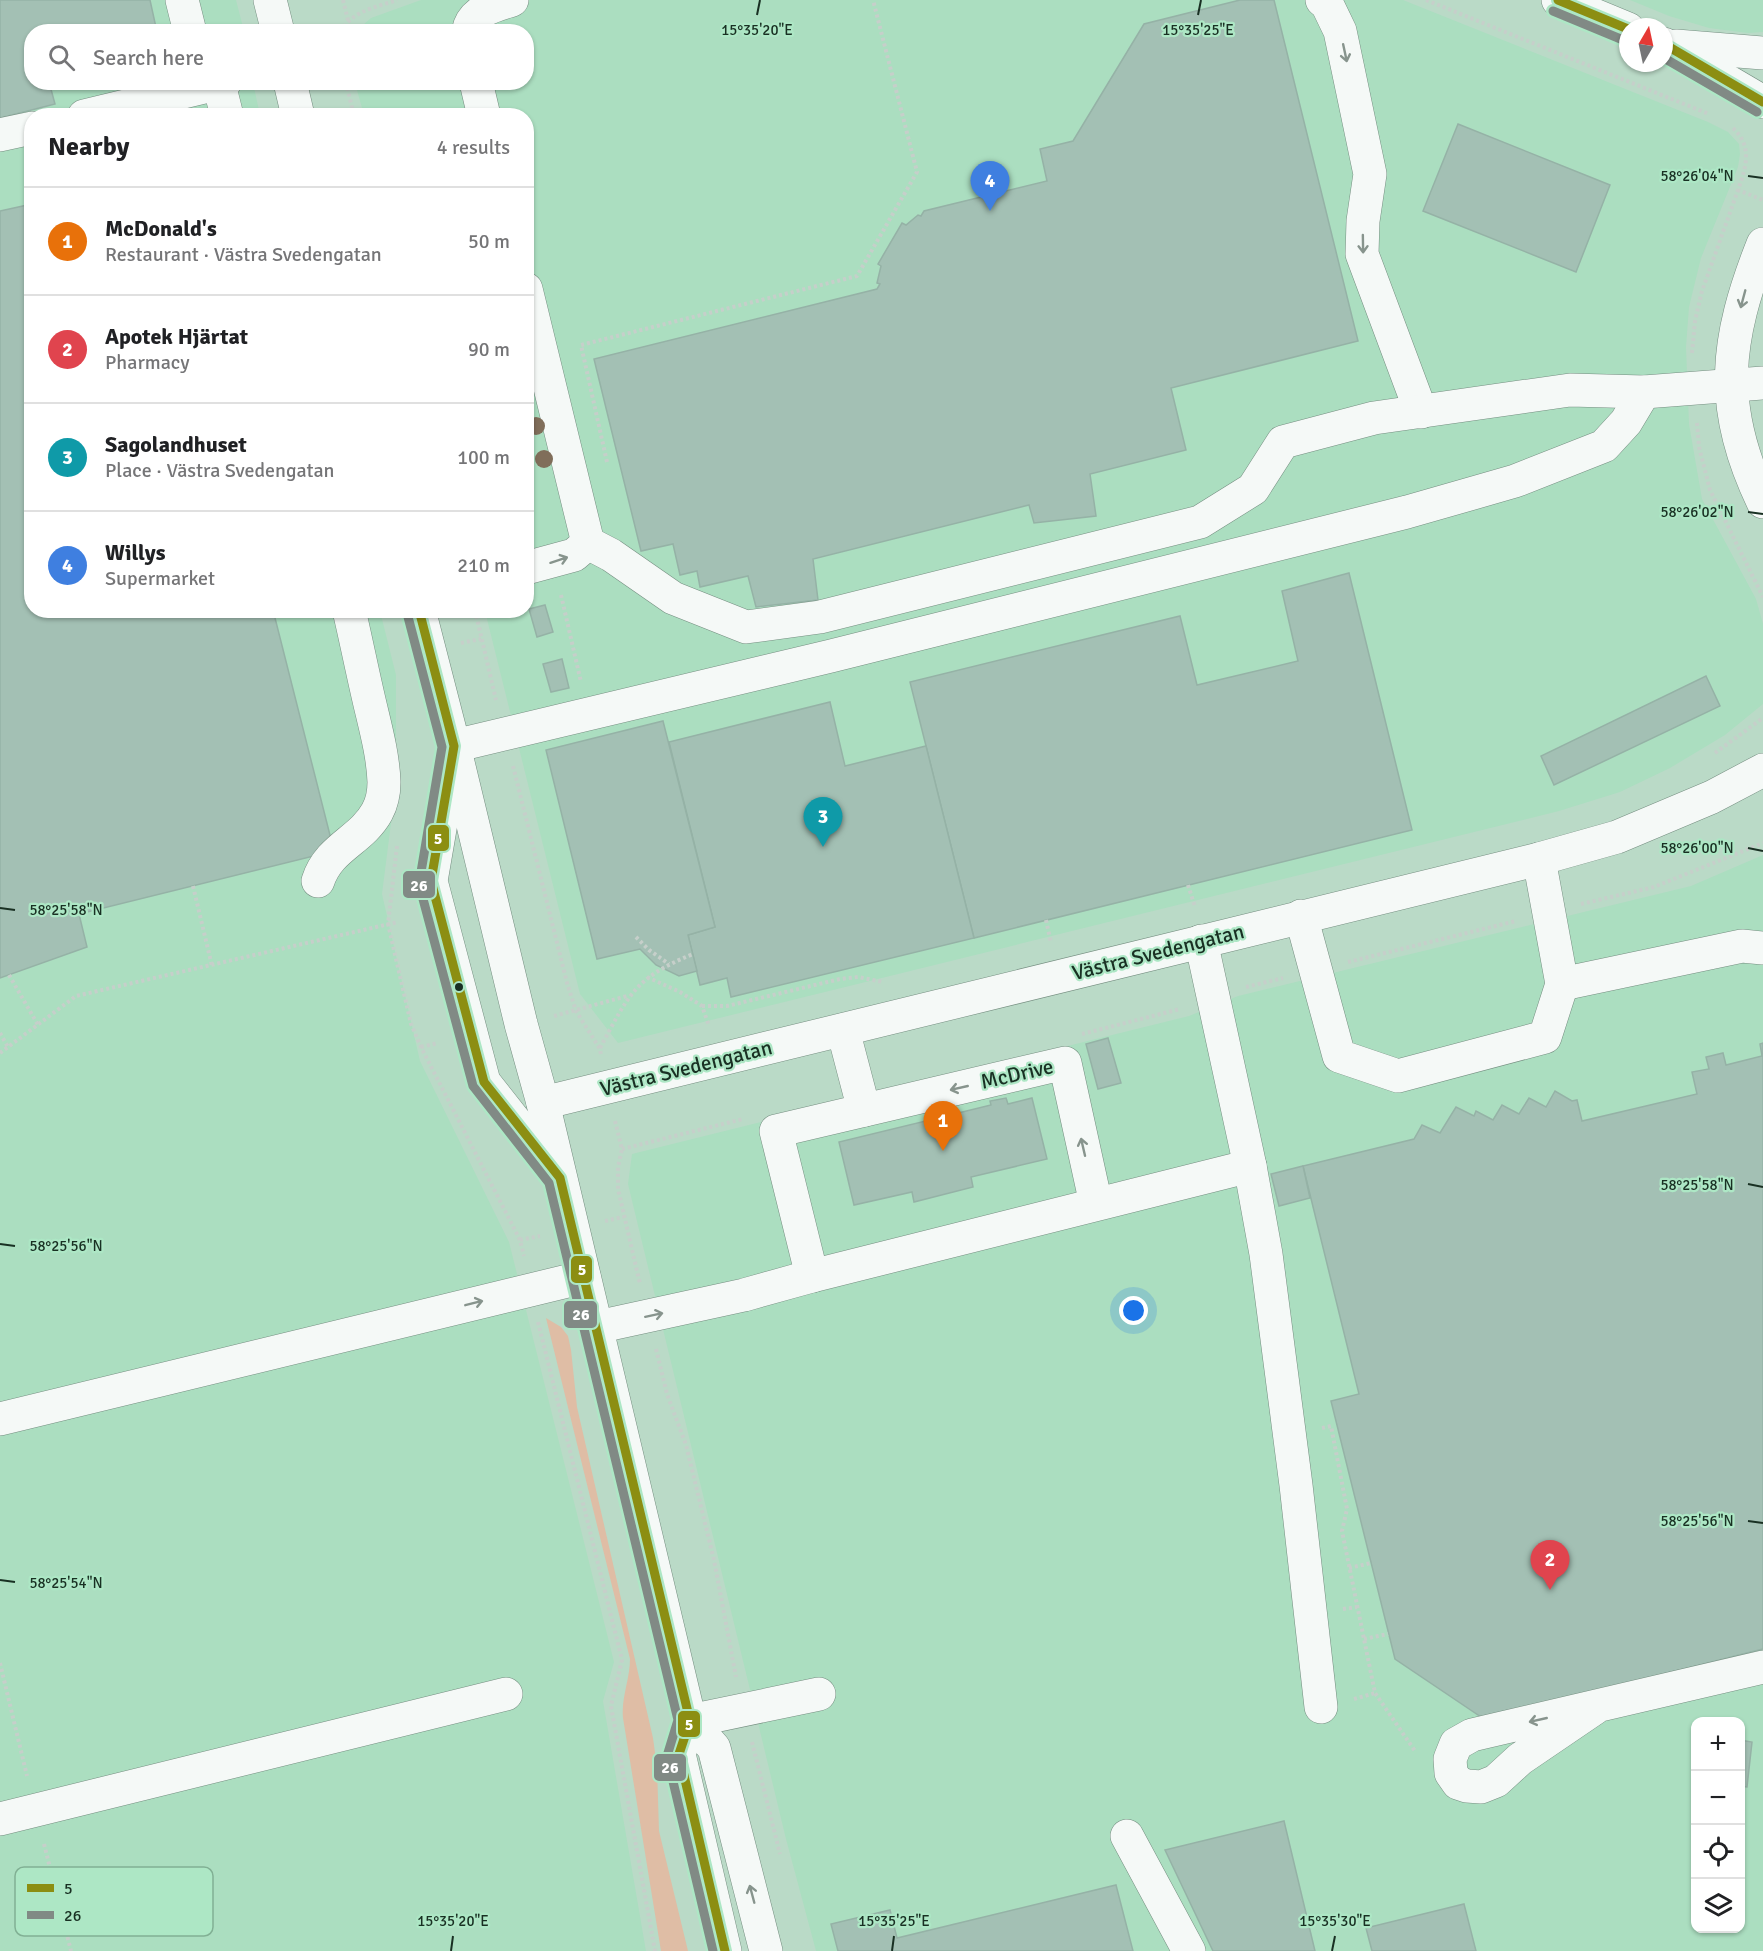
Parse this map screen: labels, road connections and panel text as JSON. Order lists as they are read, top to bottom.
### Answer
{
  "streets": {
    "street": ["Västra Svedengatan", "McDrive"]
  },
  "lines": ["transit line 5", "transit line 26"],
  "legend": ["5", "26"],
  "north": "top",
  "page": {
    "search": "Search here",
    "heading": ["Nearby", "4 results"],
    "pins": [
      "4",
      "3",
      "1",
      "2"
    ],
    "list": [
      {
        "mark": "1",
        "name": "McDonald's",
        "note": "Restaurant · Västra Svedengatan",
        "value": "50 m"
      },
      {
        "mark": "2",
        "name": "Apotek Hjärtat",
        "note": "Pharmacy",
        "value": "90 m"
      },
      {
        "mark": "3",
        "name": "Sagolandhuset",
        "note": "Place · Västra Svedengatan",
        "value": "100 m"
      },
      {
        "mark": "4",
        "name": "Willys",
        "note": "Supermarket",
        "value": "210 m"
      }
    ],
    "map_buttons": ["+", "−"]
  },
  "coordinates": [
    "15°35'20\"E",
    "15°35'25\"E",
    "58°26'04\"N",
    "58°26'02\"N",
    "58°26'00\"N",
    "58°25'58\"N",
    "58°25'56\"N",
    "58°25'54\"N",
    "15°35'30\"E"
  ]
}
